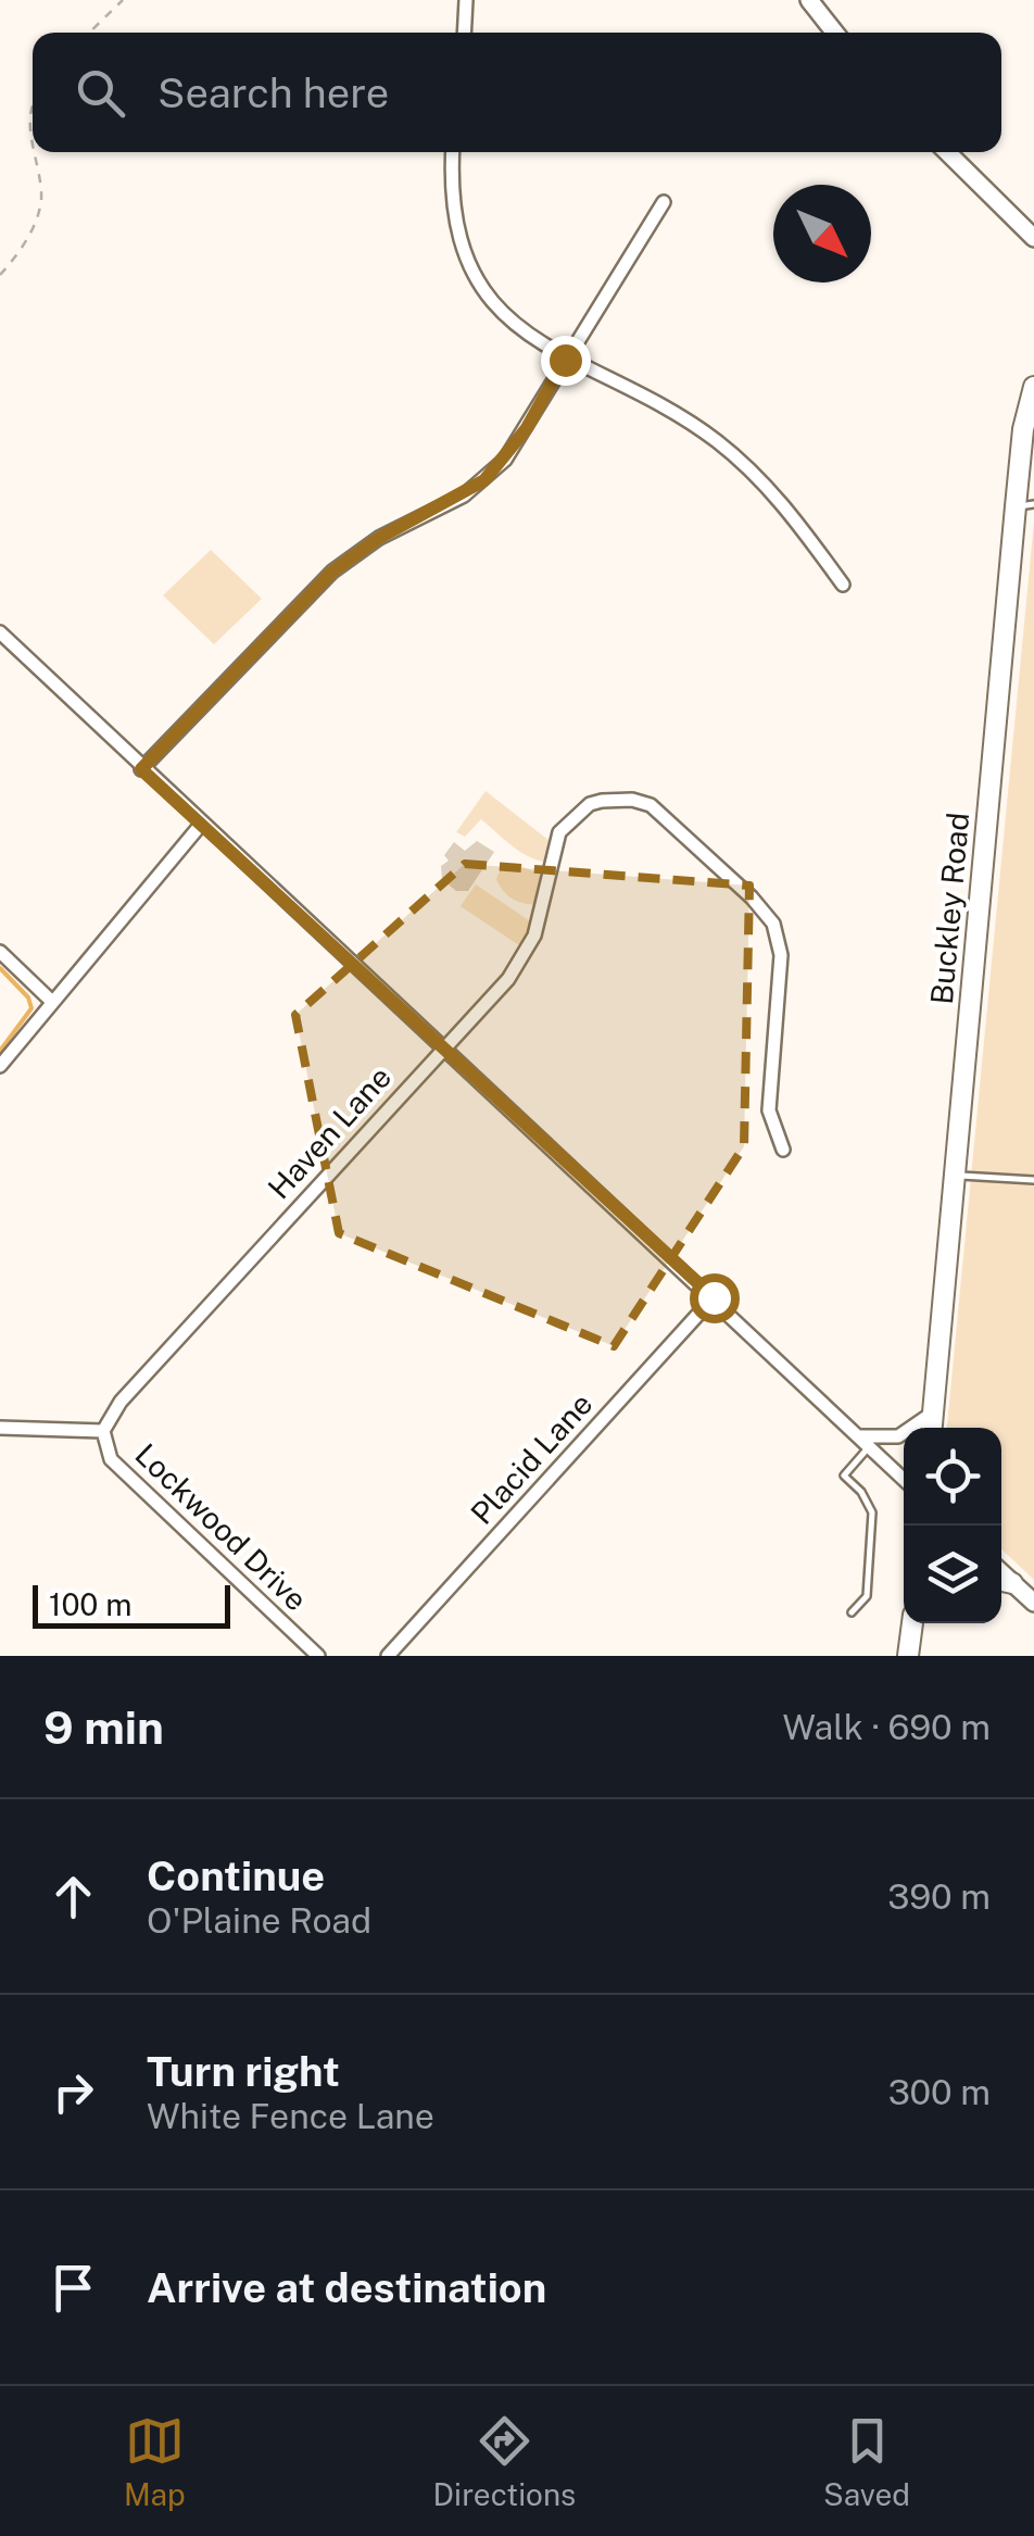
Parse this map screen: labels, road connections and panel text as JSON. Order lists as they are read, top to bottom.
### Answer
{
  "streets": {
    "main road": ["Buckley Road"],
    "street": ["Haven Lane", "Placid Lane", "Lockwood Drive"]
  },
  "crossings": [
    ["Haven Lane", "Lockwood Drive"]
  ],
  "scale_bar": "100 m",
  "north": "bottom right",
  "page": {
    "search": "Search here",
    "scale": "100 m",
    "heading": ["9 min", "Walk · 690 m"],
    "list": [
      ["Continue", "O'Plaine Road", "390 m"],
      ["Turn right", "White Fence Lane", "300 m"],
      "Arrive at destination"
    ],
    "nav": ["Map", "Directions", "Saved"]
  }
}
